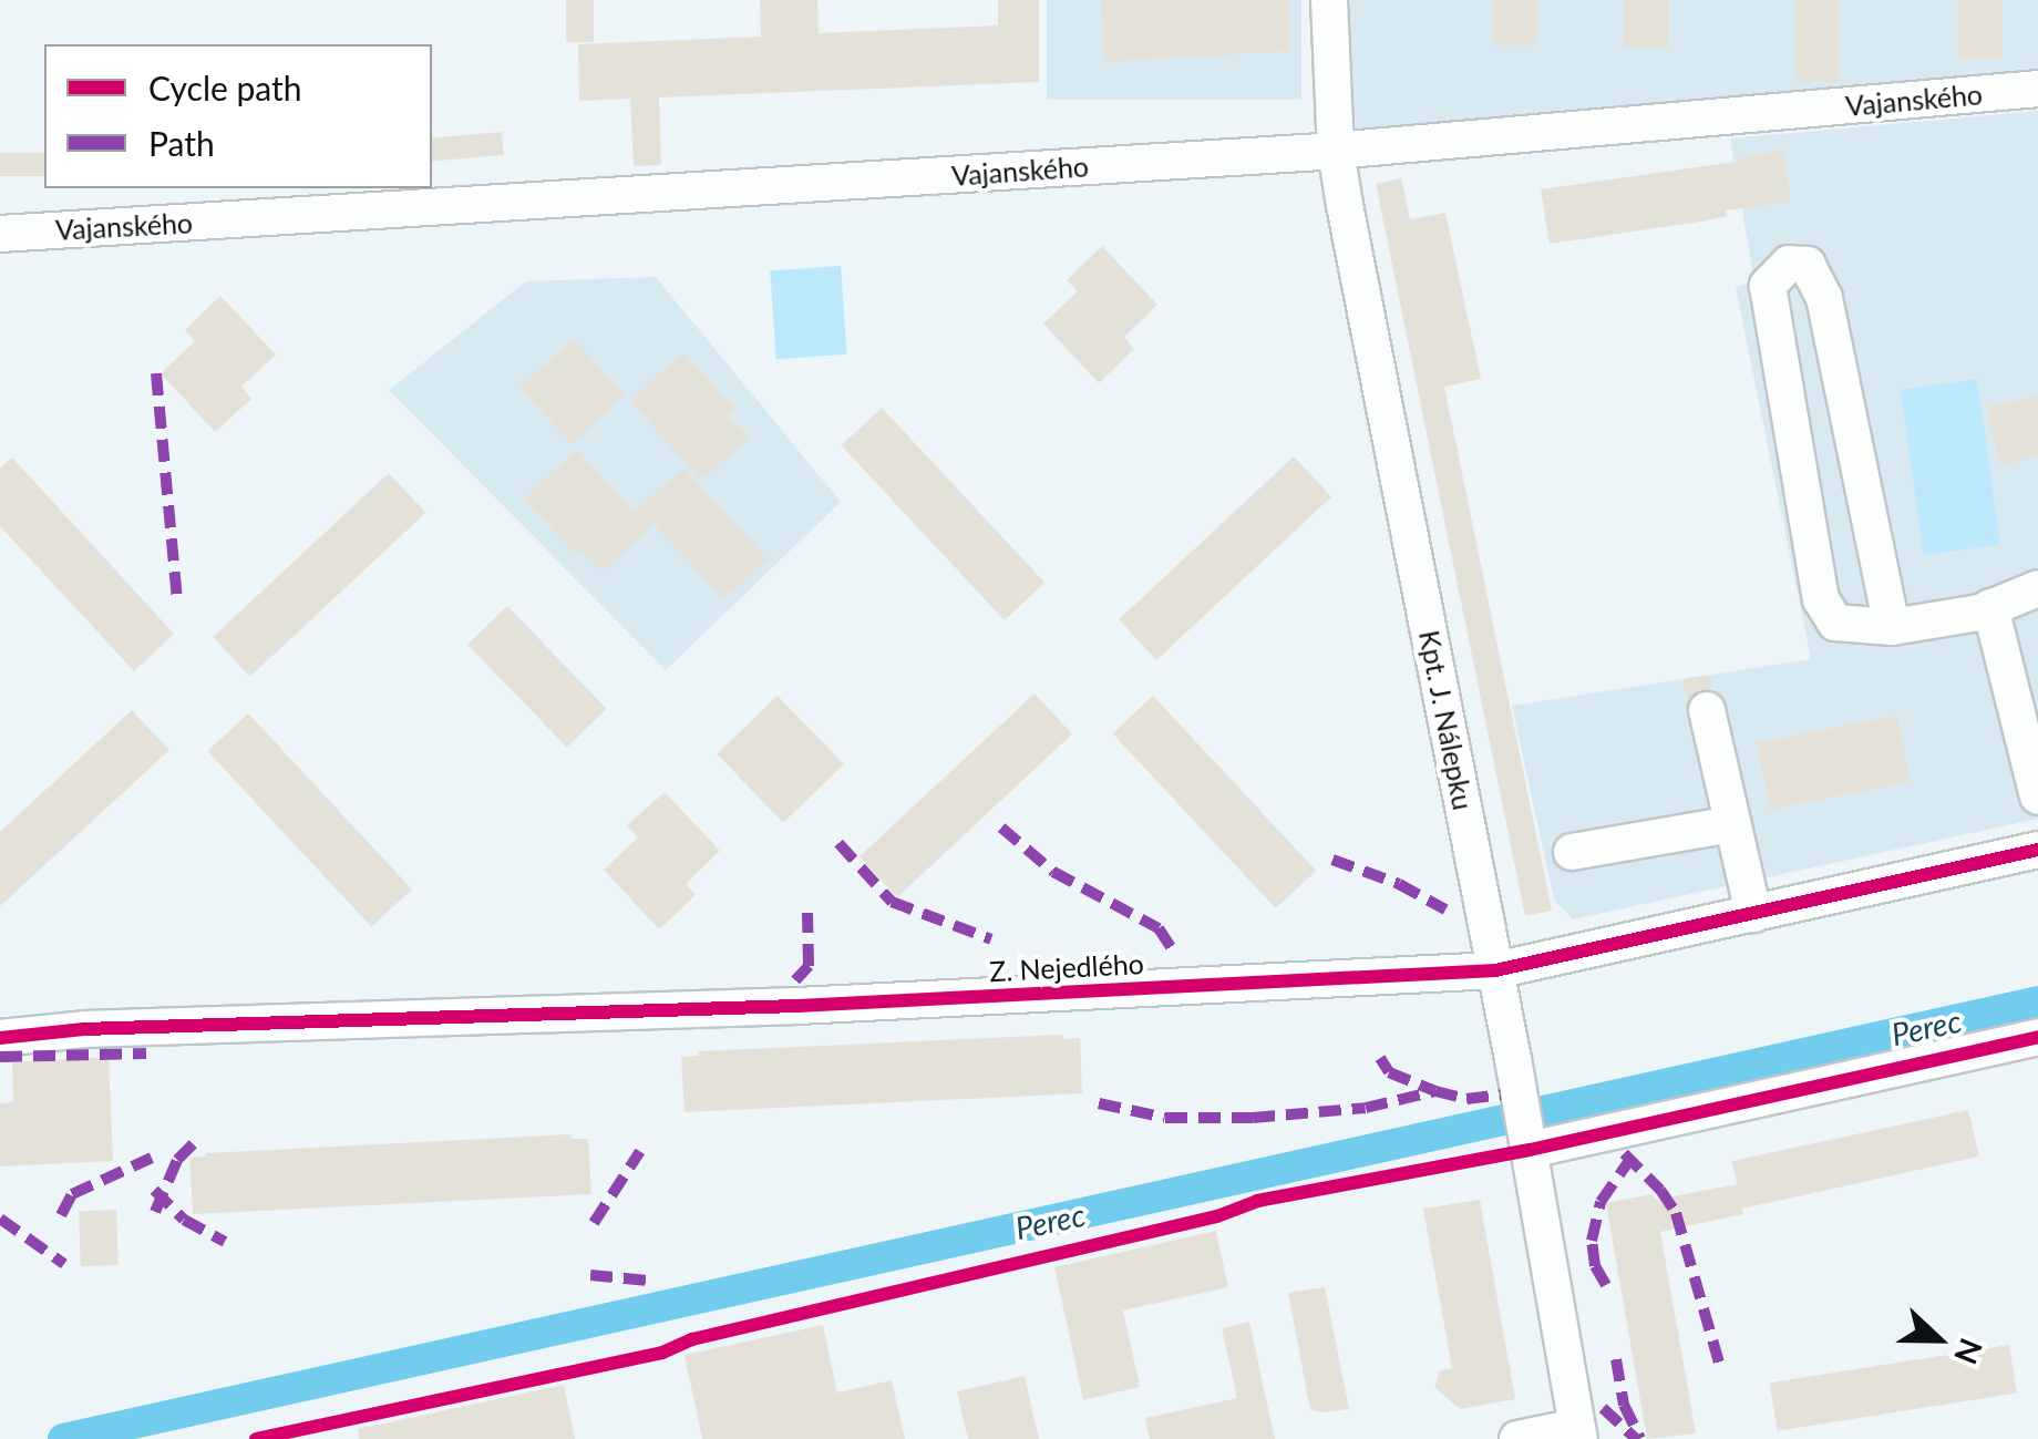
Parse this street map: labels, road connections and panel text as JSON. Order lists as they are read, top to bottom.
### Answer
{
  "streets": {
    "street": ["Vajanského", "Kpt. J. Nálepku", "Z. Nejedlého"]
  },
  "crossings": [
    ["Vajanského", "Kpt. J. Nálepku"],
    ["Kpt. J. Nálepku", "Z. Nejedlého"]
  ],
  "water": ["Perec"],
  "legend": ["Cycle path", "Path"],
  "north": "right"
}
